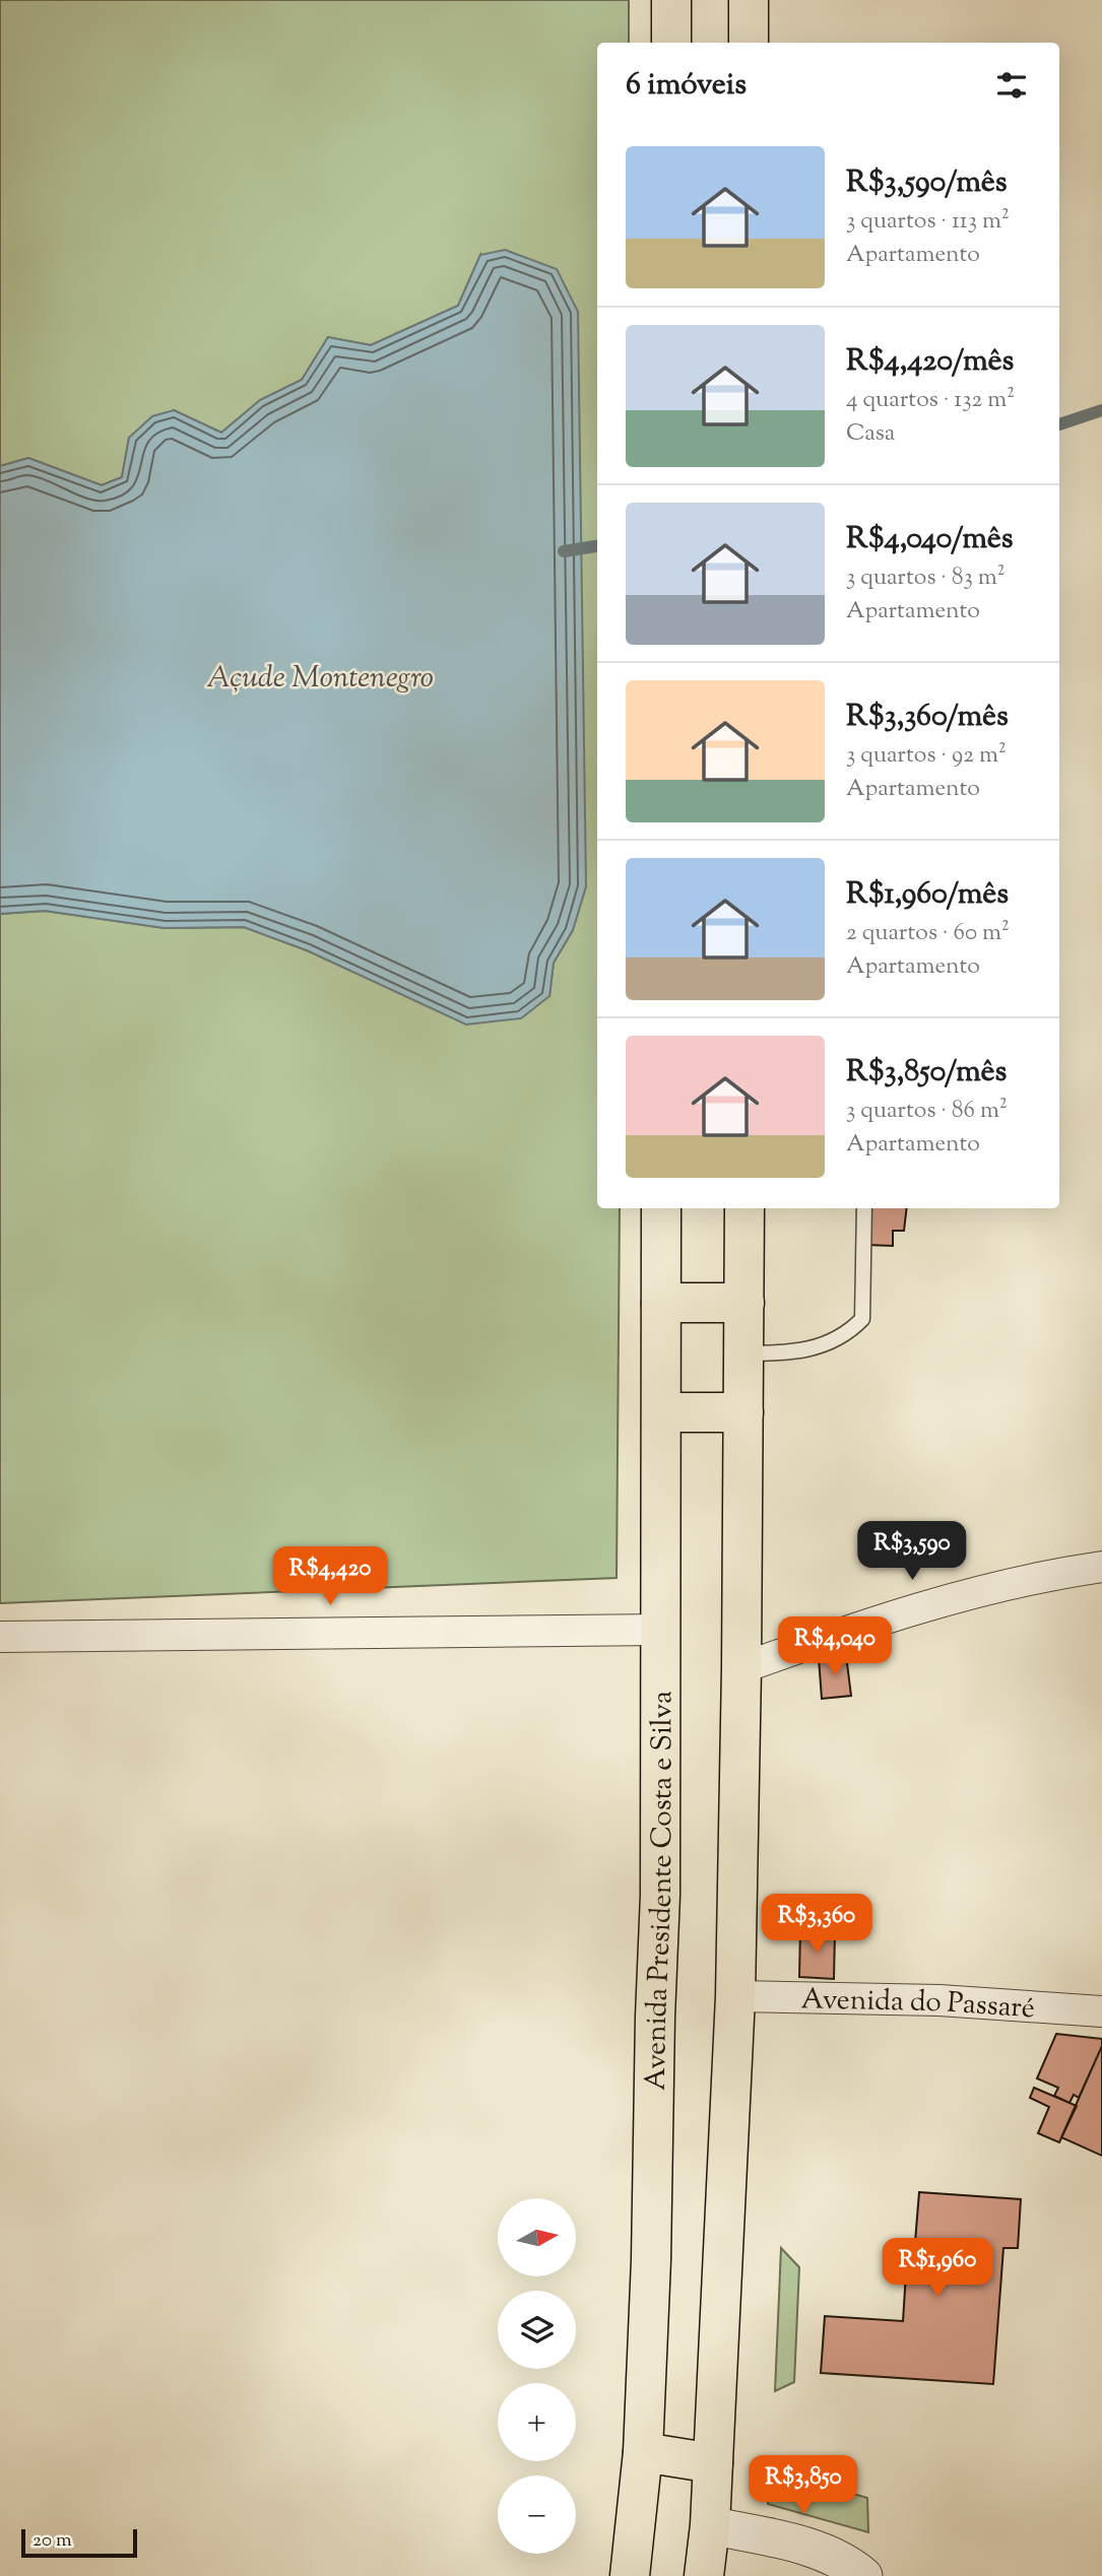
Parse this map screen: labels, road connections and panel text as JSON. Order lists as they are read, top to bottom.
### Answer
{
  "streets": {
    "main road": ["Avenida Presidente Costa e Silva"],
    "street": ["Avenida do Passaré"]
  },
  "water": ["Açude Montenegro"],
  "scale_bar": "20 m",
  "north": "right",
  "page": {
    "heading": "6 imóveis",
    "list": [
      {
        "name": "R$3,590/mês",
        "note": "3 quartos · 113 m² · Apartamento"
      },
      {
        "name": "R$4,420/mês",
        "note": "4 quartos · 132 m² · Casa"
      },
      {
        "name": "R$4,040/mês",
        "note": "3 quartos · 83 m² · Apartamento"
      },
      {
        "name": "R$3,360/mês",
        "note": "3 quartos · 92 m² · Apartamento"
      },
      {
        "name": "R$1,960/mês",
        "note": "2 quartos · 60 m² · Apartamento"
      },
      {
        "name": "R$3,850/mês",
        "note": "3 quartos · 86 m² · Apartamento"
      }
    ],
    "price": [
      "R$3,590",
      "R$4,420",
      "R$4,040",
      "R$3,360",
      "R$1,960",
      "R$3,850"
    ],
    "map_buttons": ["+", "−"],
    "scale": "20 m"
  }
}
